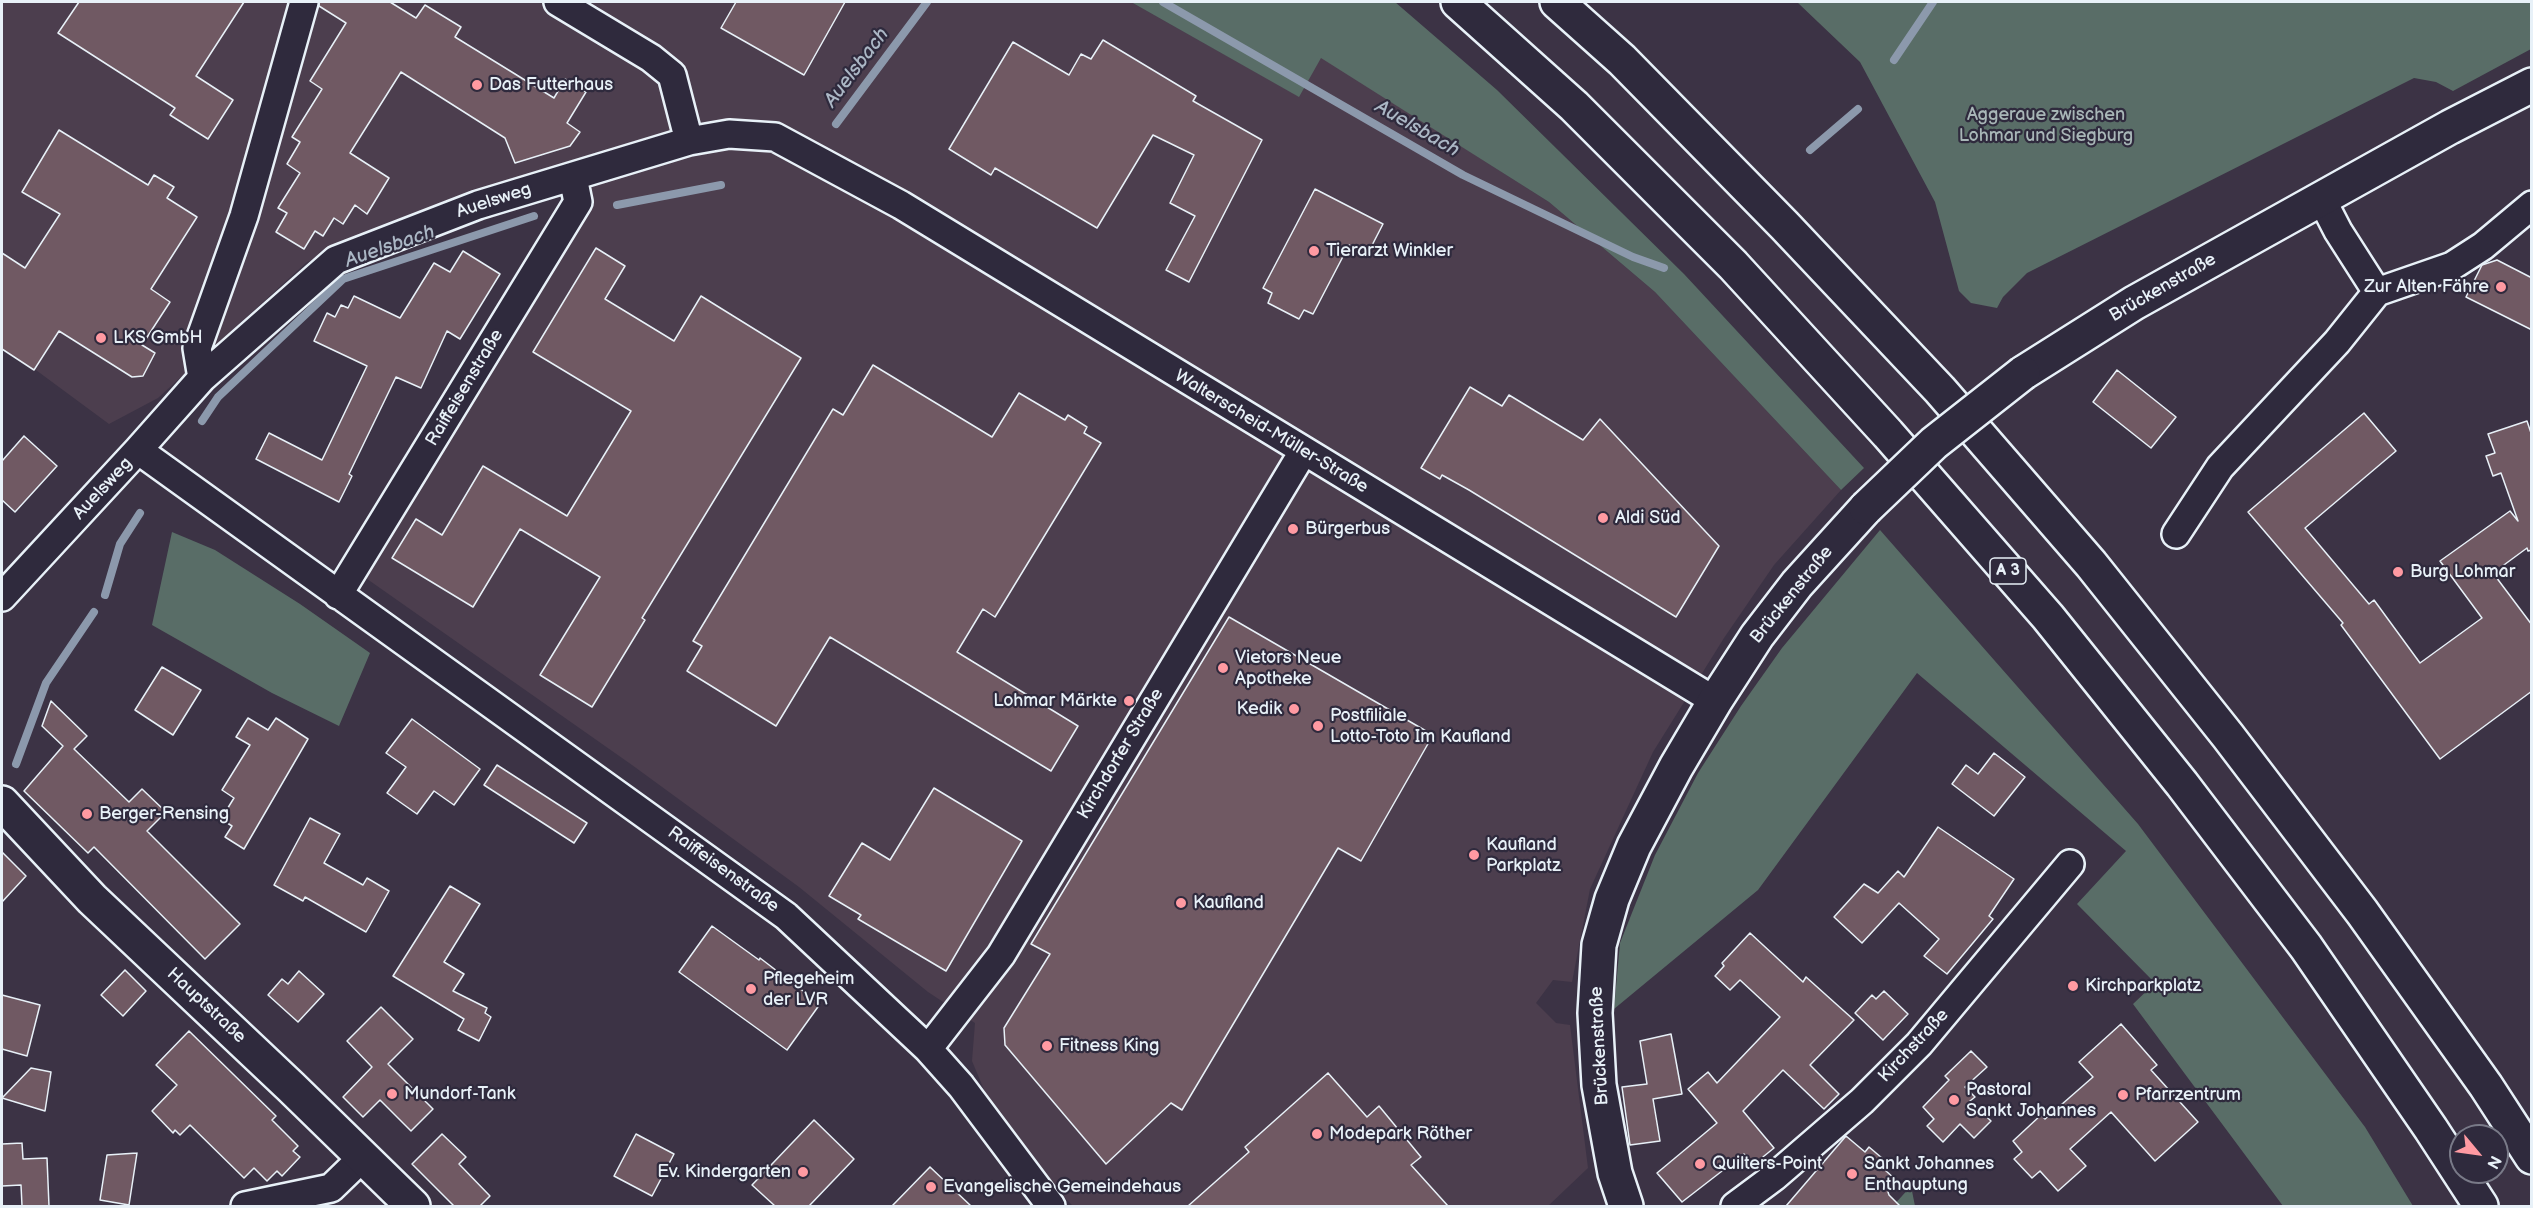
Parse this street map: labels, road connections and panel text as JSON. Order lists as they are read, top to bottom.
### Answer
{
  "streets": {
    "main road": ["Brückenstraße", "A 3", "Hauptstraße"],
    "street": [
      "Auelsweg",
      "Raiffeisenstraße",
      "Walterscheid-Müller-Straße",
      "Kirchdorfer Straße",
      "Kirchstraße"
    ]
  },
  "crossings": [
    ["Auelsweg", "Raiffeisenstraße"],
    ["Auelsweg", "Walterscheid-Müller-Straße"],
    ["Brückenstraße", "Walterscheid-Müller-Straße"],
    ["Raiffeisenstraße", "Kirchdorfer Straße"],
    ["Walterscheid-Müller-Straße", "Kirchdorfer Straße"]
  ],
  "water": ["Auelsbach"],
  "parks": ["Aggeraue zwischen Lohmar und Siegburg"],
  "places": [
    "Das Futterhaus",
    "Tierarzt Winkler",
    "Zur Alten Fähre",
    "LKS GmbH",
    "Aldi Süd",
    "Bürgerbus",
    "Burg Lohmar",
    "Vietors Neue Apotheke",
    "Lohmar Märkte",
    "Kedik",
    "Postfiliale Lotto-Toto Im Kaufland",
    "Berger-Rensing",
    "Kaufland Parkplatz",
    "Kaufland",
    "Kirchparkplatz",
    "Pflegeheim der LVR",
    "Fitness King",
    "Mundorf-Tank",
    "Pfarrzentrum",
    "Pastoral Sankt Johannes",
    "Modepark Röther",
    "Quilters-Point",
    "Ev. Kindergarten",
    "Sankt Johannes Enthauptung",
    "Evangelische Gemeindehaus"
  ],
  "north": "bottom right"
}
